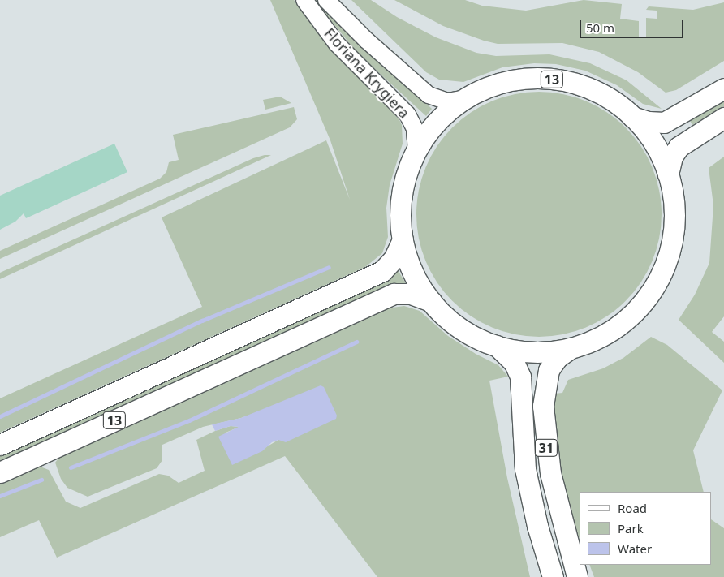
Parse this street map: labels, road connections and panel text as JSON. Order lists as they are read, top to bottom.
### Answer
{
  "streets": {
    "main road": ["13", "31"],
    "street": ["Floriana Krygiera"]
  },
  "crossings": [
    ["Floriana Krygiera", "13"],
    ["13", "31"]
  ],
  "legend": ["Road", "Park", "Water"],
  "scale_bar": "50 m"
}
